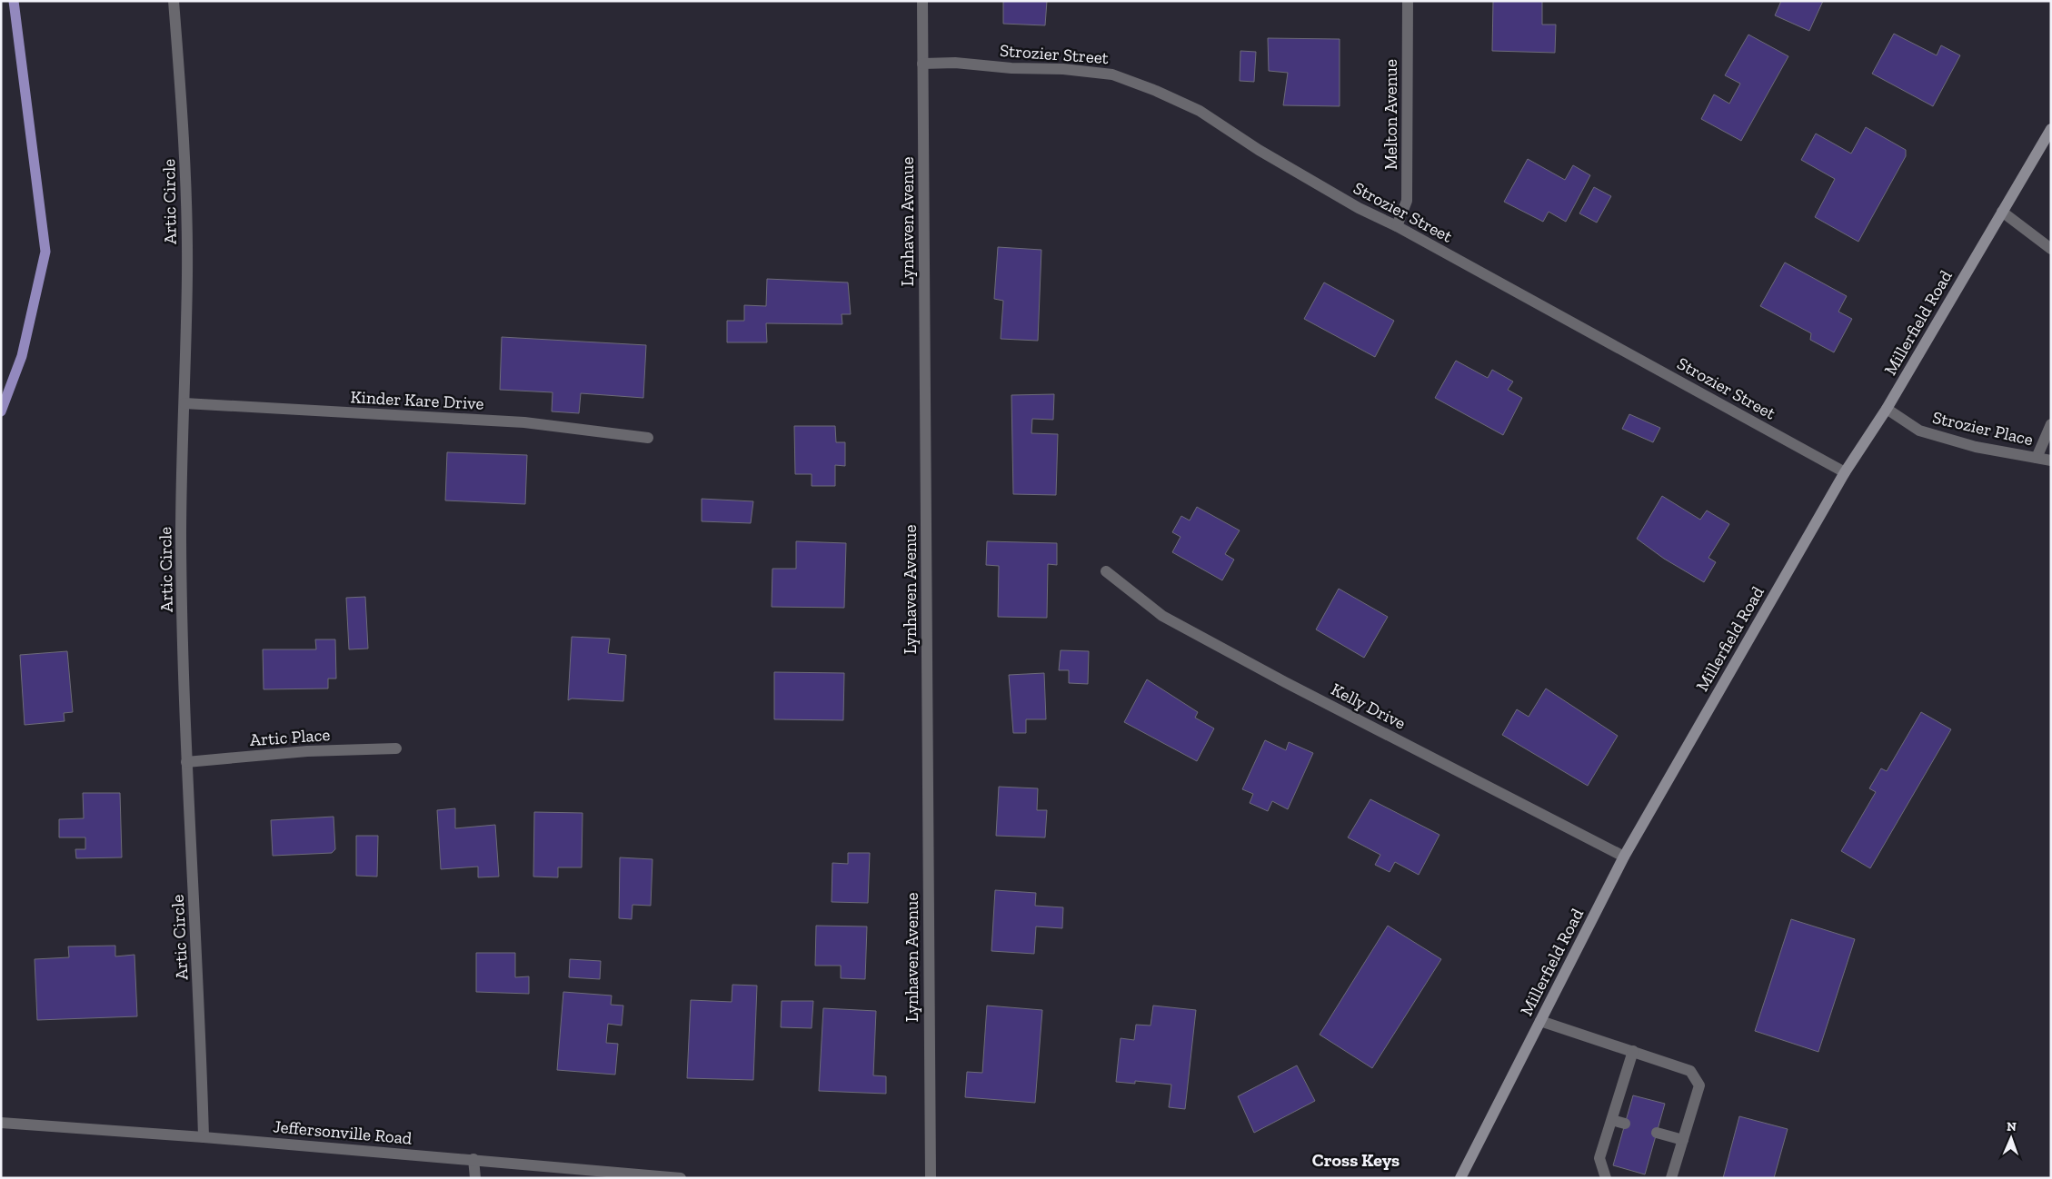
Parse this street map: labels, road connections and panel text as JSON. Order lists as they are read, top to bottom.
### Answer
{
  "streets": {
    "main road": ["Millerfield Road"],
    "street": [
      "Strozier Street",
      "Melton Avenue",
      "Artic Circle",
      "Lynhaven Avenue",
      "Kinder Kare Drive",
      "Strozier Place",
      "Kelly Drive",
      "Artic Place",
      "Jeffersonville Road"
    ]
  },
  "crossings": [
    ["Strozier Street", "Melton Avenue"],
    ["Strozier Street", "Lynhaven Avenue"],
    ["Strozier Street", "Millerfield Road"],
    ["Artic Circle", "Kinder Kare Drive"],
    ["Artic Circle", "Artic Place"],
    ["Artic Circle", "Jeffersonville Road"],
    ["Millerfield Road", "Strozier Place"],
    ["Millerfield Road", "Kelly Drive"]
  ],
  "districts": ["Cross Keys"],
  "north": "top"
}
